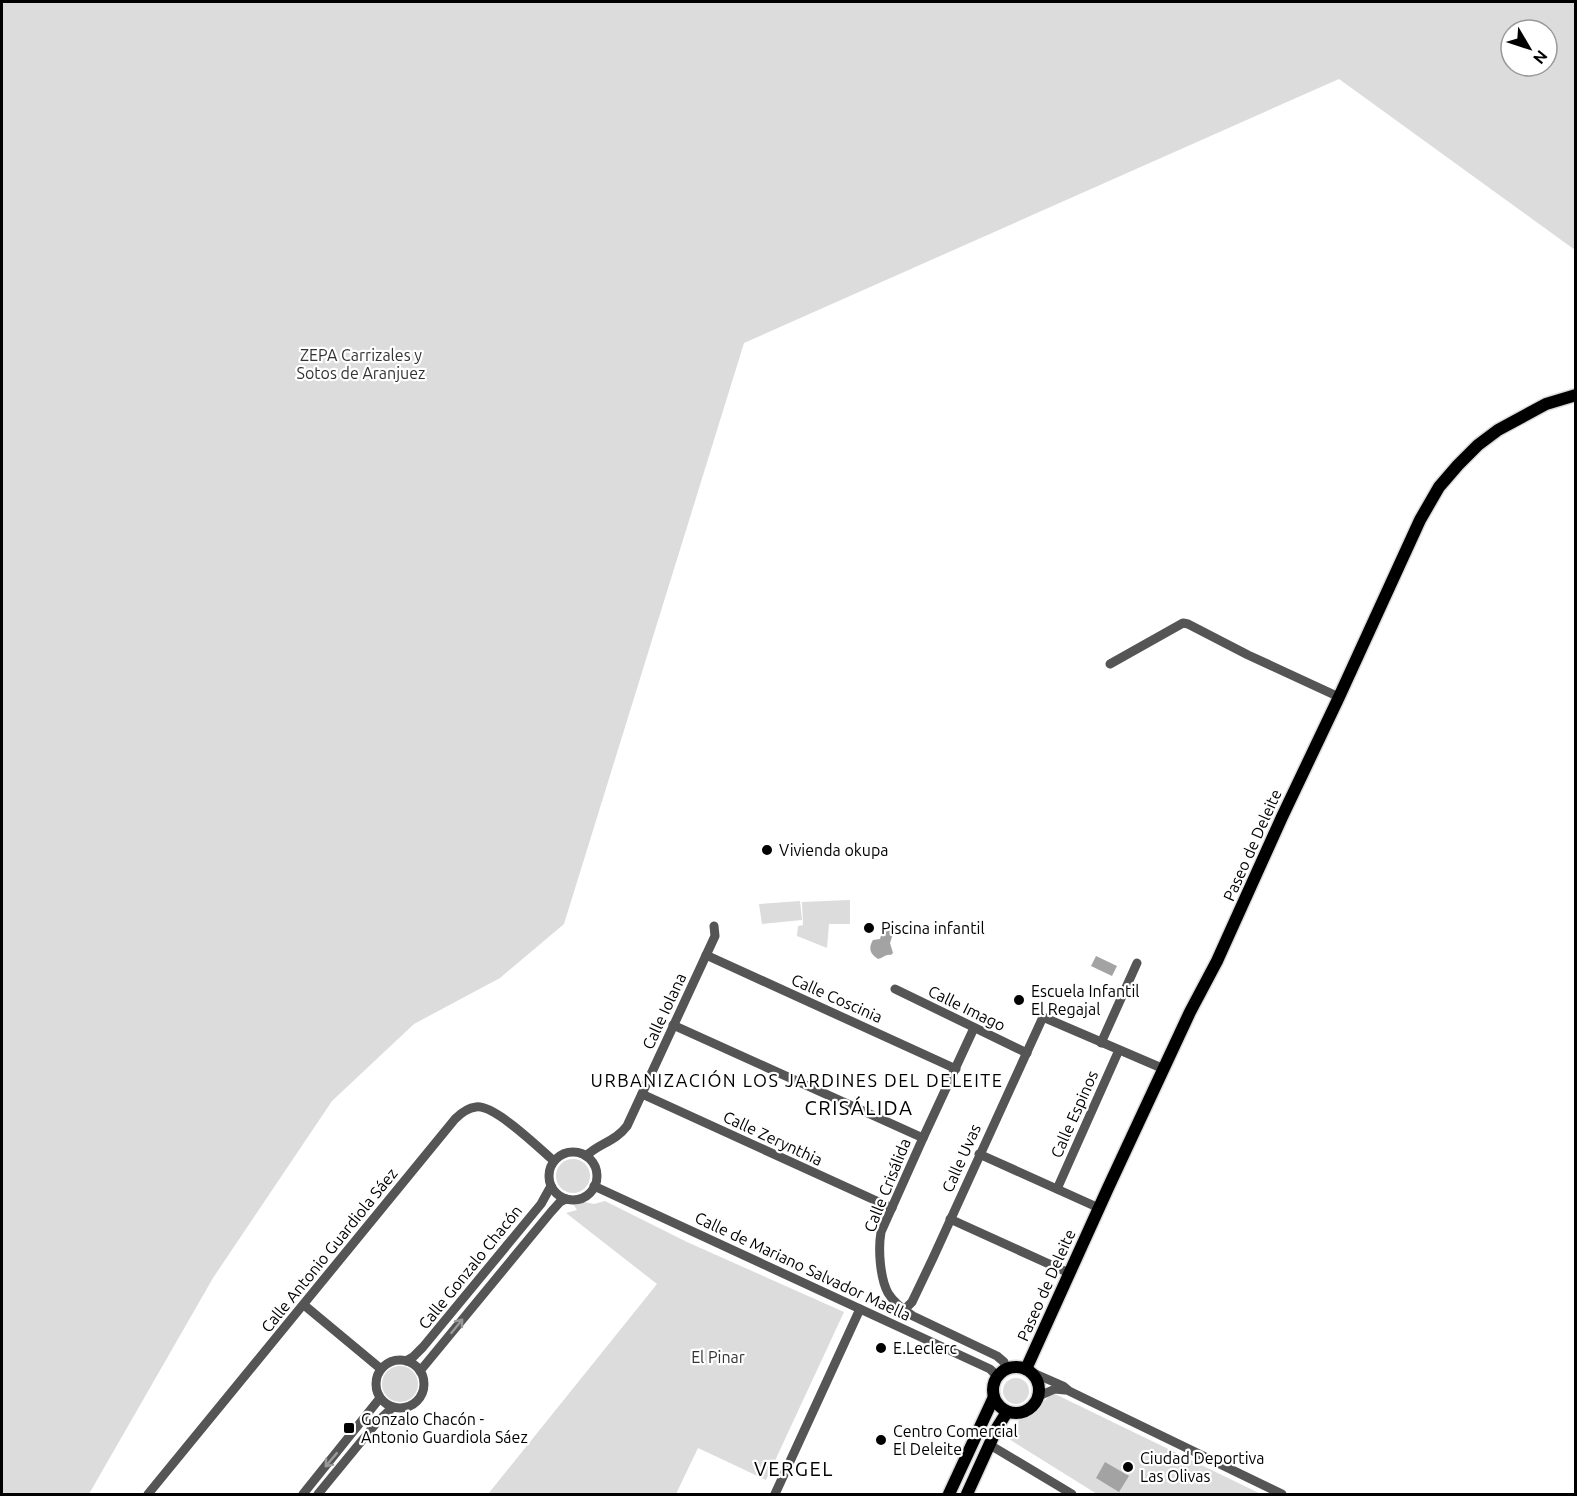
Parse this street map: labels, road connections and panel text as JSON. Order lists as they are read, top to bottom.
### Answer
{
  "streets": {
    "main road": ["Paseo de Deleite"],
    "street": [
      "Calle Coscinia",
      "Calle Imago",
      "Calle Iolana",
      "Calle Espinos",
      "Calle Zerynthia",
      "Calle Uvas",
      "Calle Crisálida",
      "Calle Antonio Guardiola Sáez",
      "Calle de Mariano Salvador Maella",
      "Calle Gonzalo Chacón"
    ]
  },
  "crossings": [
    ["Paseo de Deleite", "Calle Crisálida"],
    ["Paseo de Deleite", "Calle de Mariano Salvador Maella"],
    ["Calle Coscinia", "Calle Iolana"],
    ["Calle Coscinia", "Calle Crisálida"],
    ["Calle Imago", "Calle Uvas"],
    ["Calle Imago", "Calle Crisálida"],
    ["Calle Iolana", "Calle Zerynthia"],
    ["Calle Iolana", "Calle Antonio Guardiola Sáez"],
    ["Calle Iolana", "Calle de Mariano Salvador Maella"],
    ["Calle Iolana", "Calle Gonzalo Chacón"],
    ["Calle Zerynthia", "Calle Crisálida"],
    ["Calle Uvas", "Calle Crisálida"],
    ["Calle Crisálida", "Calle de Mariano Salvador Maella"],
    ["Calle Antonio Guardiola Sáez", "Calle de Mariano Salvador Maella"],
    ["Calle Antonio Guardiola Sáez", "Calle Gonzalo Chacón"],
    ["Calle de Mariano Salvador Maella", "Calle Gonzalo Chacón"]
  ],
  "districts": ["URBANIZACIÓN LOS JARDINES DEL DELEITE", "CRISÁLIDA", "VERGEL"],
  "parks": ["ZEPA Carrizales y Sotos de Aranjuez", "El Pinar"],
  "places": {
    "other": [
      "Vivienda okupa",
      "Piscina infantil",
      "Escuela Infantil El Regajal",
      "E.Leclerc",
      "Centro Comercial El Deleite",
      "Ciudad Deportiva Las Olivas"
    ],
    "transit": ["Gonzalo Chacón - Antonio Guardiola Sáez"]
  },
  "north": "bottom right"
}
